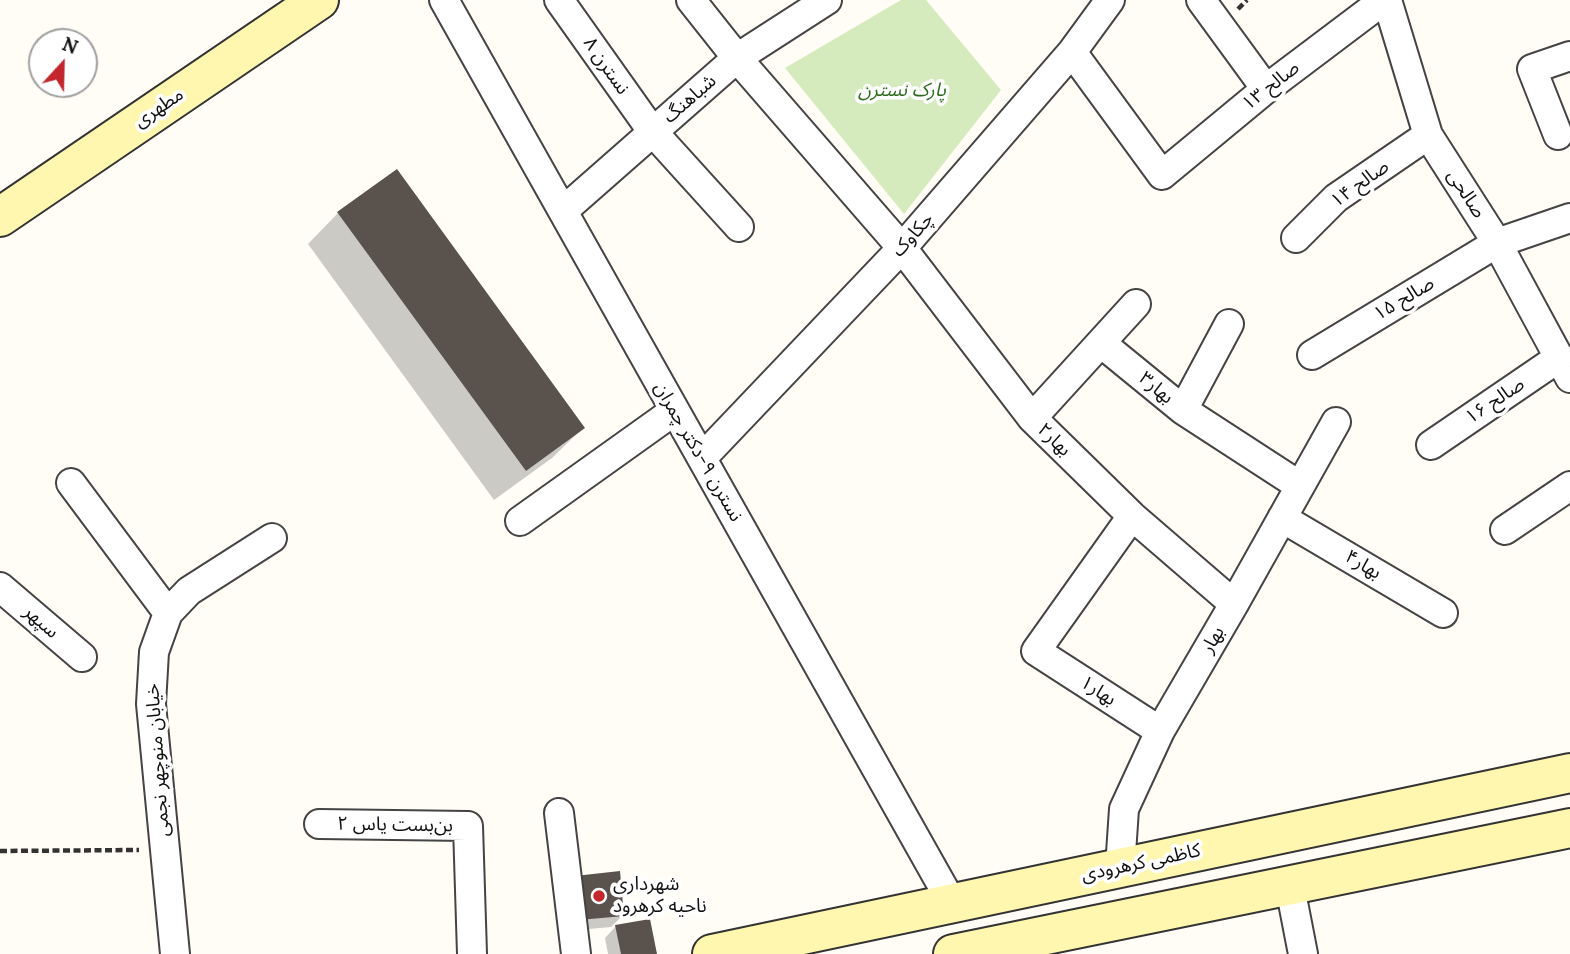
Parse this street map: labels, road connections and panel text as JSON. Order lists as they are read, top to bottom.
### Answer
{
  "streets": {
    "main road": ["مطهری", "کاظمی کرهرودی"],
    "street": [
      "نسترن ۸",
      "صالح ۱۳",
      "شباهنگ",
      "صالح ۱۴",
      "صالحی",
      "چکاوک",
      "صالح ۱۵",
      "بهار۳",
      "صالح ۱۶",
      "بهار۲",
      "نسترن ۹-دکتر چمران",
      "بهار۴",
      "سپهر",
      "بهار",
      "بهار۱",
      "خیابان منوچهر نجمی",
      "بن‌بست یاس ۲"
    ]
  },
  "crossings": [
    ["نسترن ۸", "شباهنگ"],
    ["صالح ۱۳", "صالحی"],
    ["صالح ۱۳", "چکاوک"],
    ["شباهنگ", "بهار۲"],
    ["شباهنگ", "نسترن ۹-دکتر چمران"],
    ["صالح ۱۴", "صالحی"],
    ["صالحی", "صالح ۱۵"],
    ["صالحی", "صالح ۱۶"],
    ["چکاوک", "بهار۲"],
    ["چکاوک", "نسترن ۹-دکتر چمران"],
    ["بهار۳", "بهار"],
    ["بهار۲", "بهار"],
    ["بهار۲", "بهار۱"],
    ["نسترن ۹-دکتر چمران", "کاظمی کرهرودی"],
    ["بهار۴", "بهار"],
    ["بهار", "بهار۱"],
    ["بهار", "کاظمی کرهرودی"]
  ],
  "parks": ["پارک نسترن"],
  "places": ["شهرداری ناحیه کرهرود"],
  "north": "top"
}
